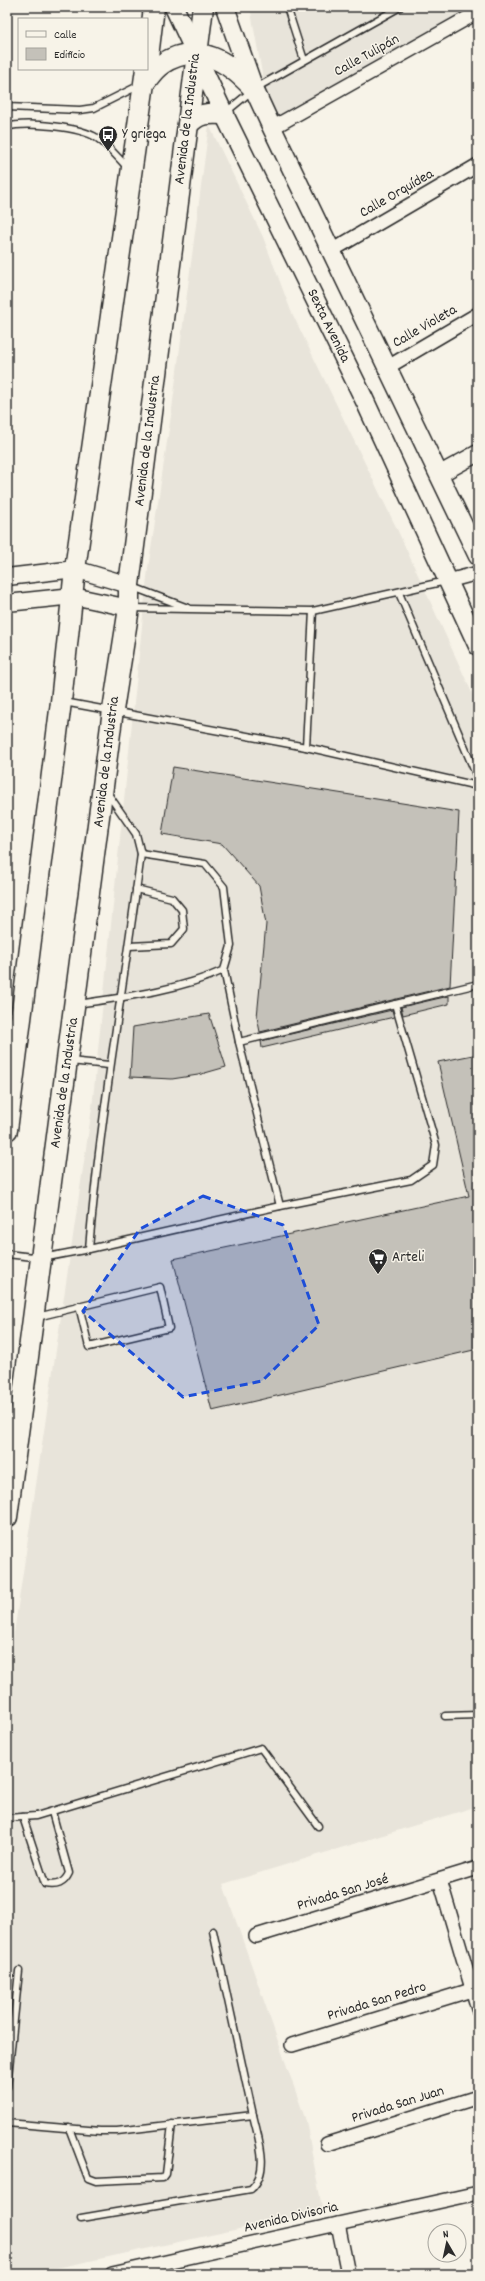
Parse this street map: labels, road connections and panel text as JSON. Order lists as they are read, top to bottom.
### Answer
{
  "streets": {
    "main road": ["Avenida de la Industria", "Sexta Avenida"],
    "street": [
      "Calle Tulipán",
      "Calle Orquídea",
      "Calle Violeta",
      "Privada San José",
      "Privada San Pedro",
      "Privada San Juan",
      "Avenida Divisoria"
    ]
  },
  "crossings": [
    ["Avenida de la Industria", "Sexta Avenida"]
  ],
  "places": {
    "bus stop": ["Y griega"],
    "supermarket": ["Arteli"]
  },
  "legend": ["Calle", "Edificio"],
  "north": "top"
}
